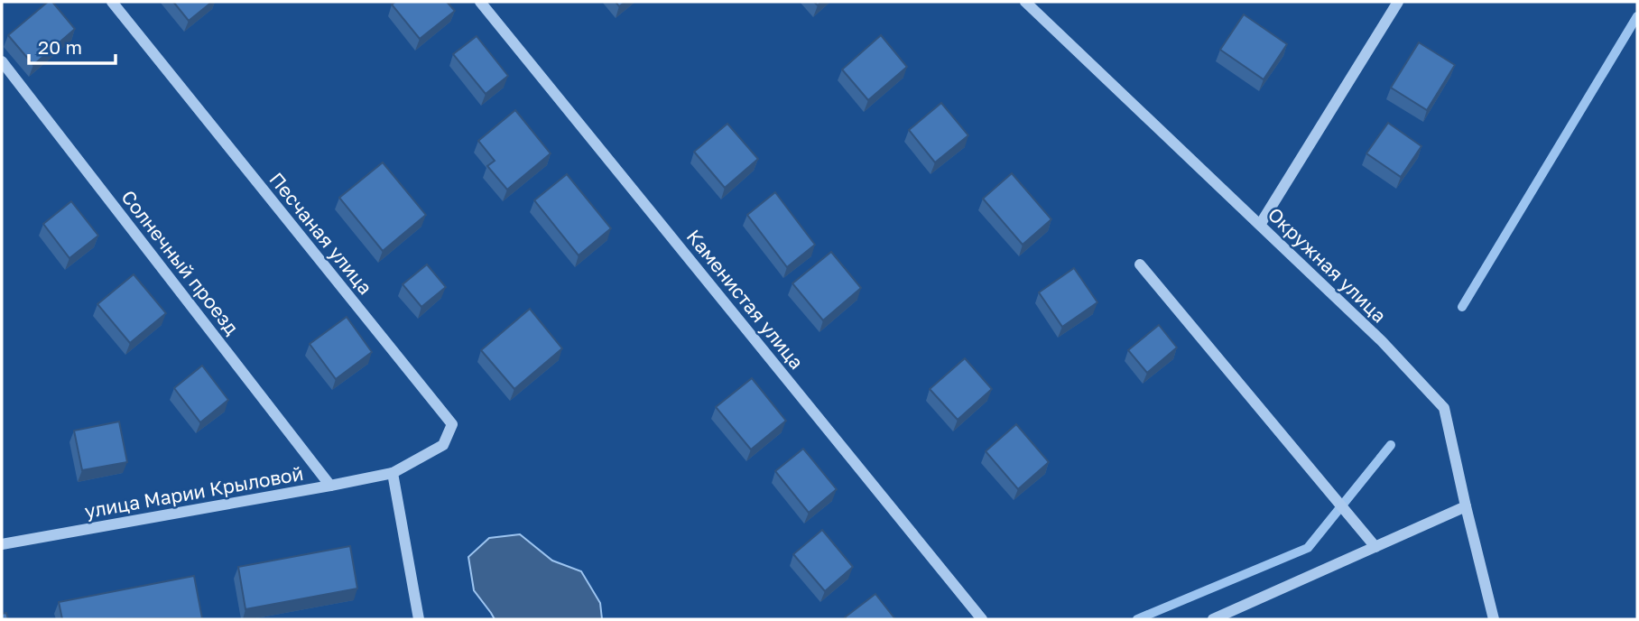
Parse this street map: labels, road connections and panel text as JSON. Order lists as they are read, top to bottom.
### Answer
{
  "streets": {
    "street": [
      "Песчаная улица",
      "Солнечный проезд",
      "Окружная улица",
      "Каменистая улица",
      "улица Марии Крыловой"
    ]
  },
  "crossings": [
    ["Песчаная улица", "улица Марии Крыловой"],
    ["Солнечный проезд", "улица Марии Крыловой"]
  ],
  "scale_bar": "20 m"
}
